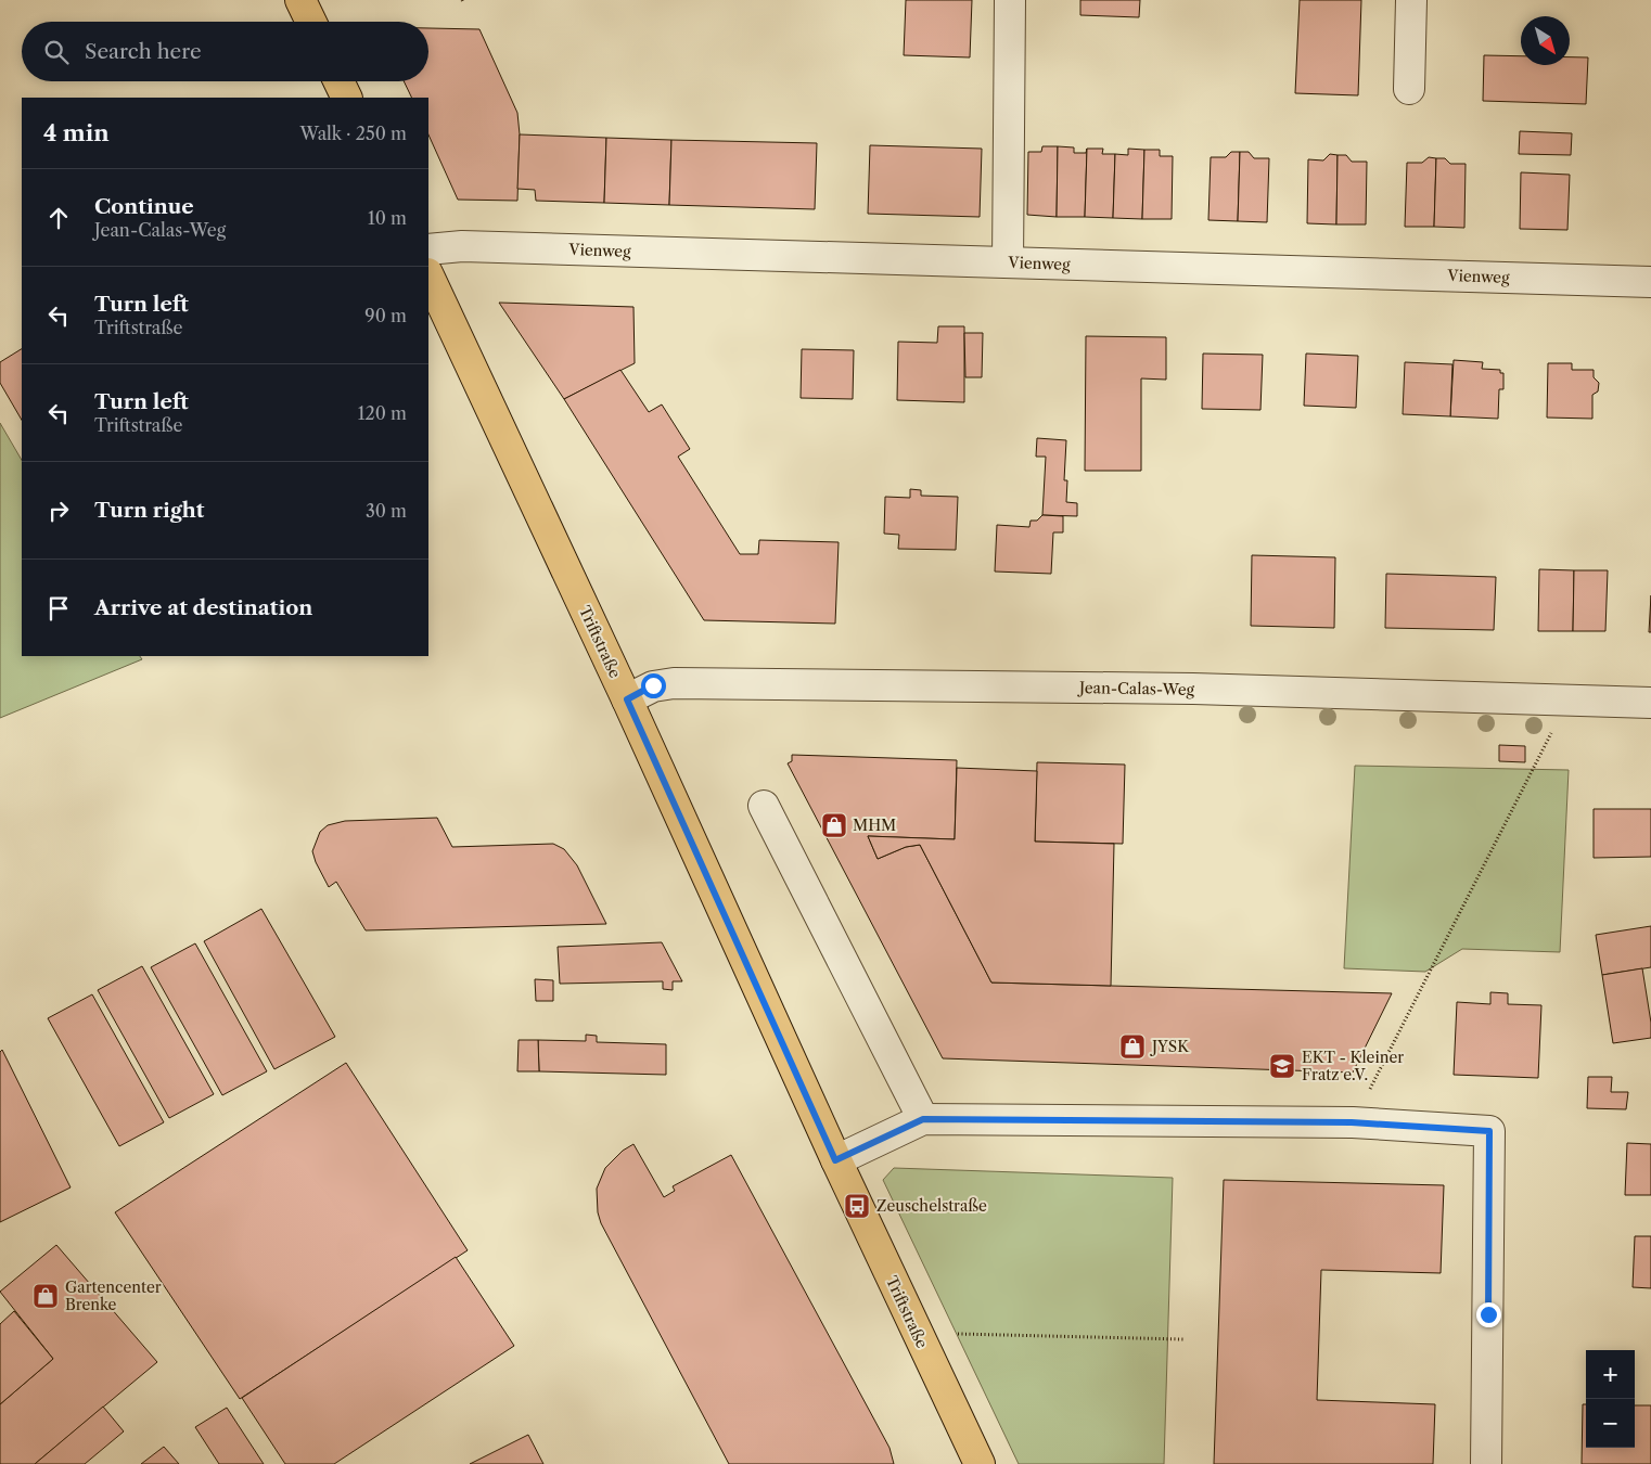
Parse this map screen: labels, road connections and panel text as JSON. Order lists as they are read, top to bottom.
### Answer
{
  "streets": {
    "main road": ["Triftstraße"],
    "street": ["Vienweg", "Jean-Calas-Weg"]
  },
  "crossings": [
    ["Triftstraße", "Jean-Calas-Weg"]
  ],
  "places": {
    "shop": ["MHM", "JYSK", "Gartencenter Brenke"],
    "school or university": ["EKT - Kleiner Fratz e.V."],
    "bus stop": ["Zeuschelstraße"]
  },
  "north": "bottom right",
  "page": {
    "search": "Search here",
    "heading": ["4 min", "Walk · 250 m"],
    "list": [
      ["Continue", "Jean-Calas-Weg", "10 m"],
      ["Turn left", "Triftstraße", "90 m"],
      ["Turn left", "Triftstraße", "120 m"],
      ["Turn right", "30 m"],
      "Arrive at destination"
    ],
    "map_buttons": ["+", "−"]
  }
}
